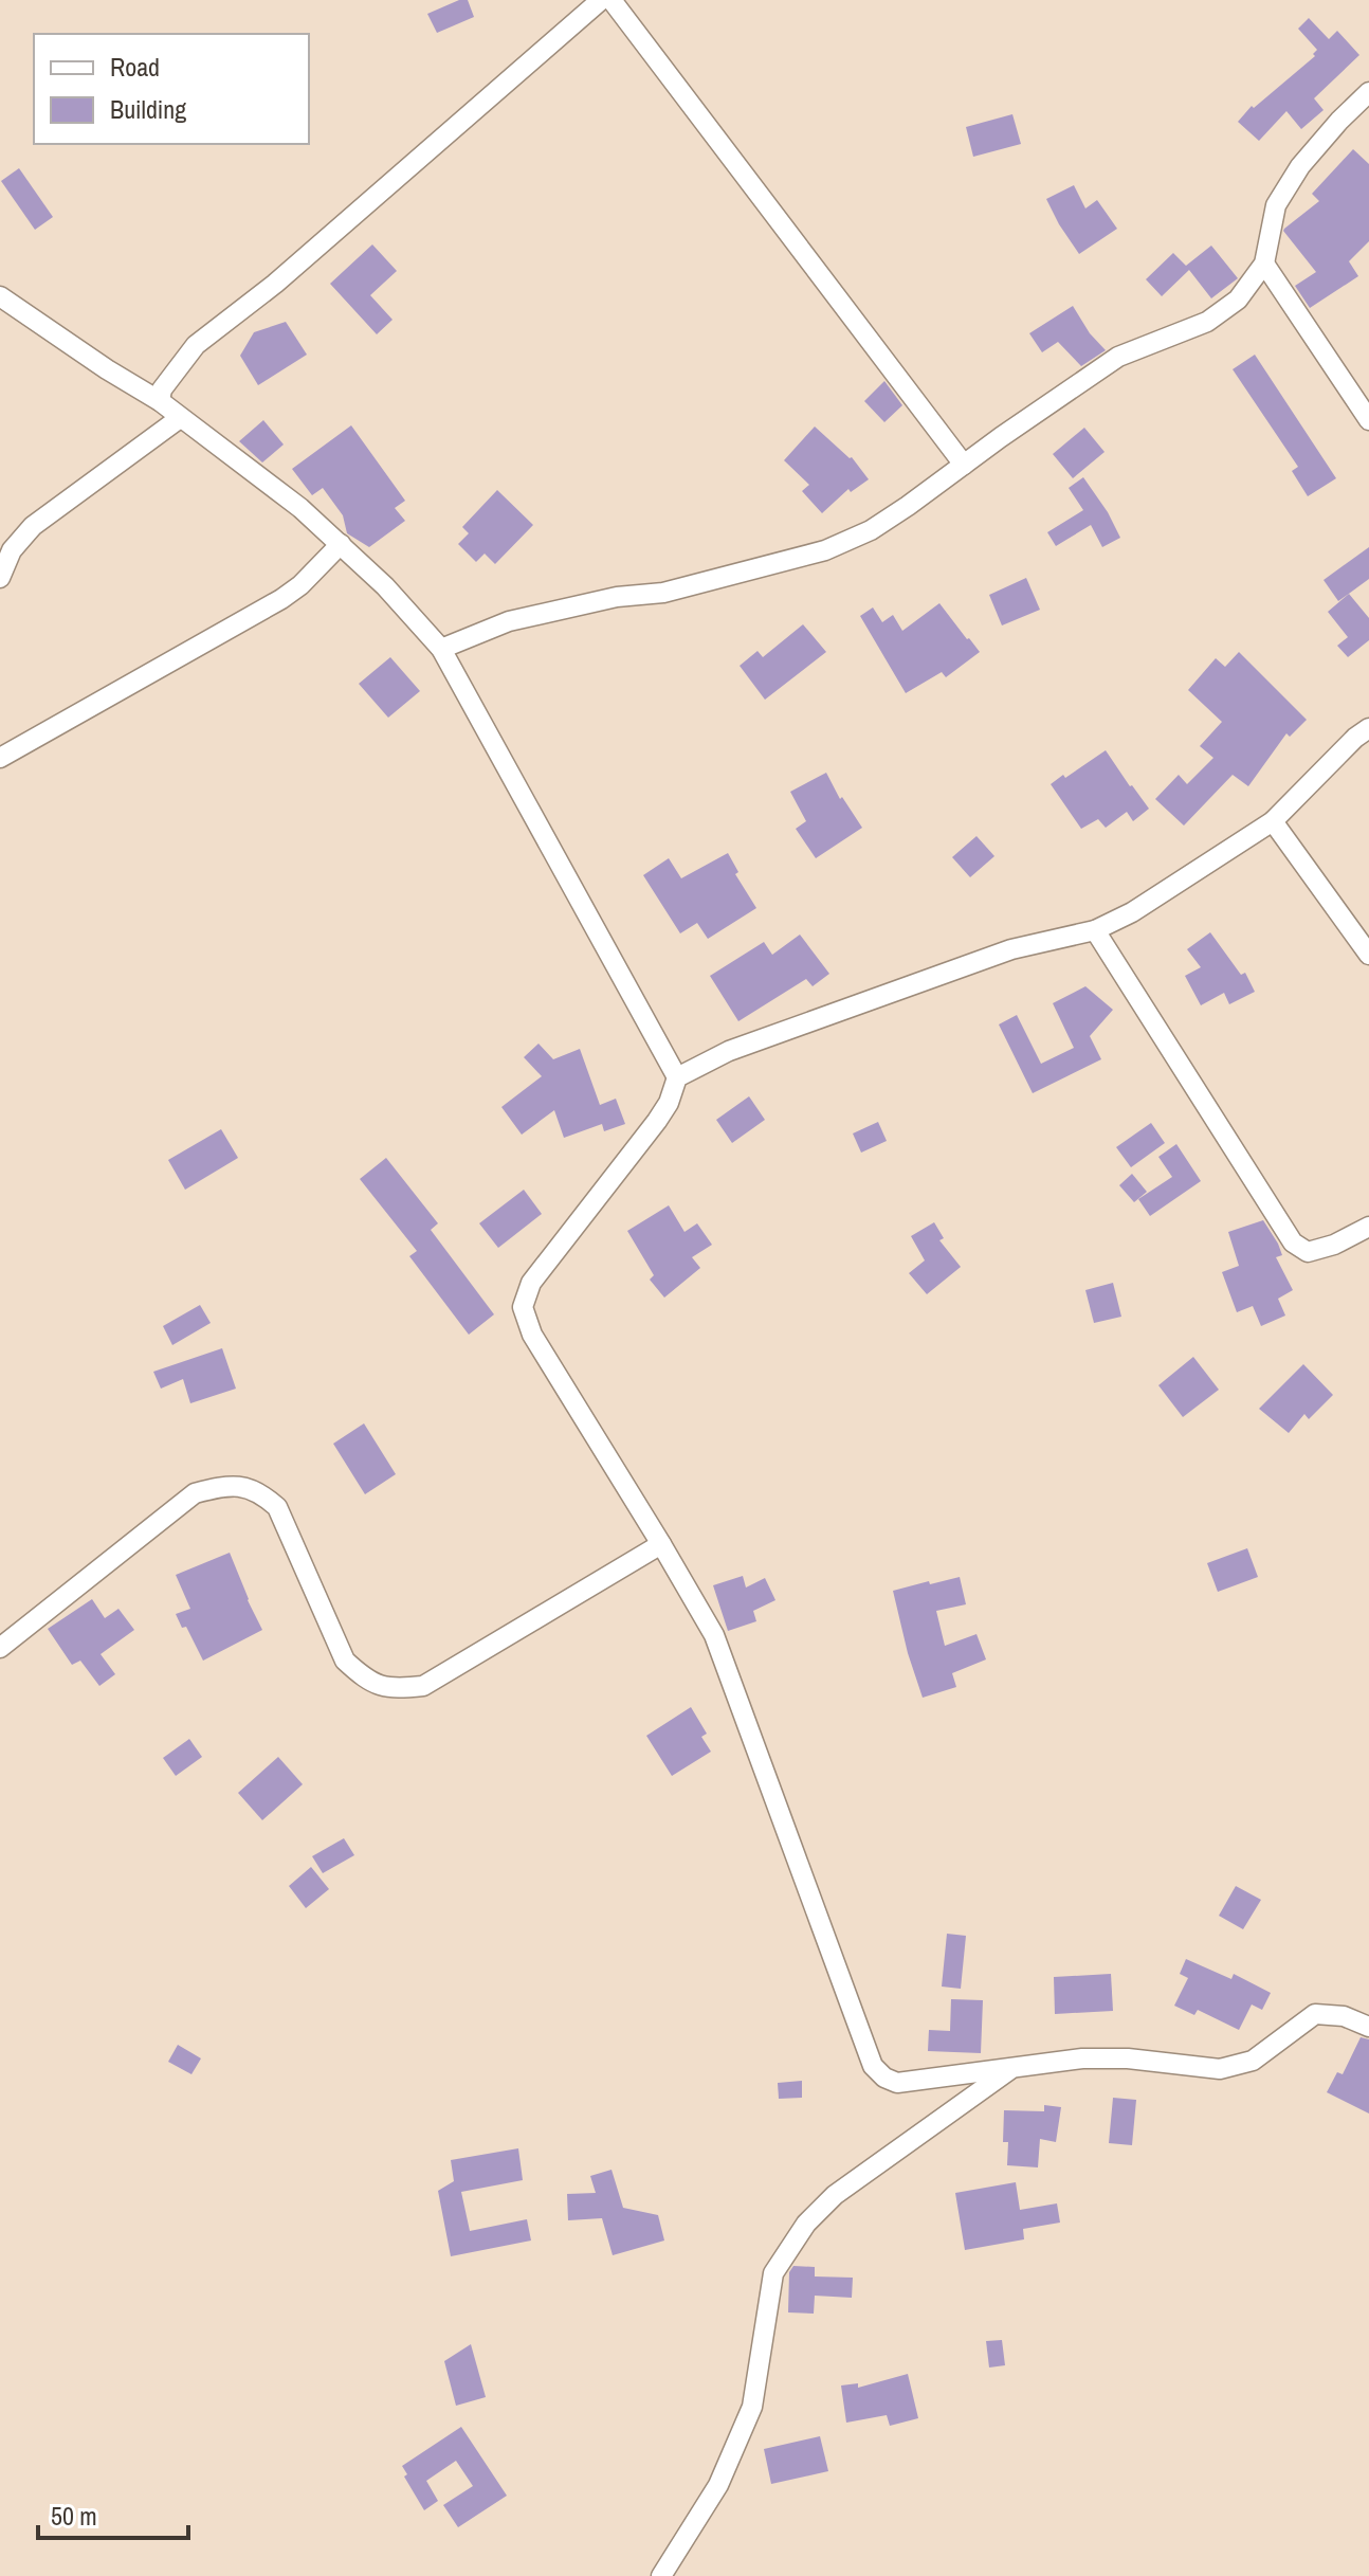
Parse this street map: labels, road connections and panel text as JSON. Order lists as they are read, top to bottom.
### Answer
{
  "legend": ["Road", "Building"],
  "scale_bar": "50 m"
}
